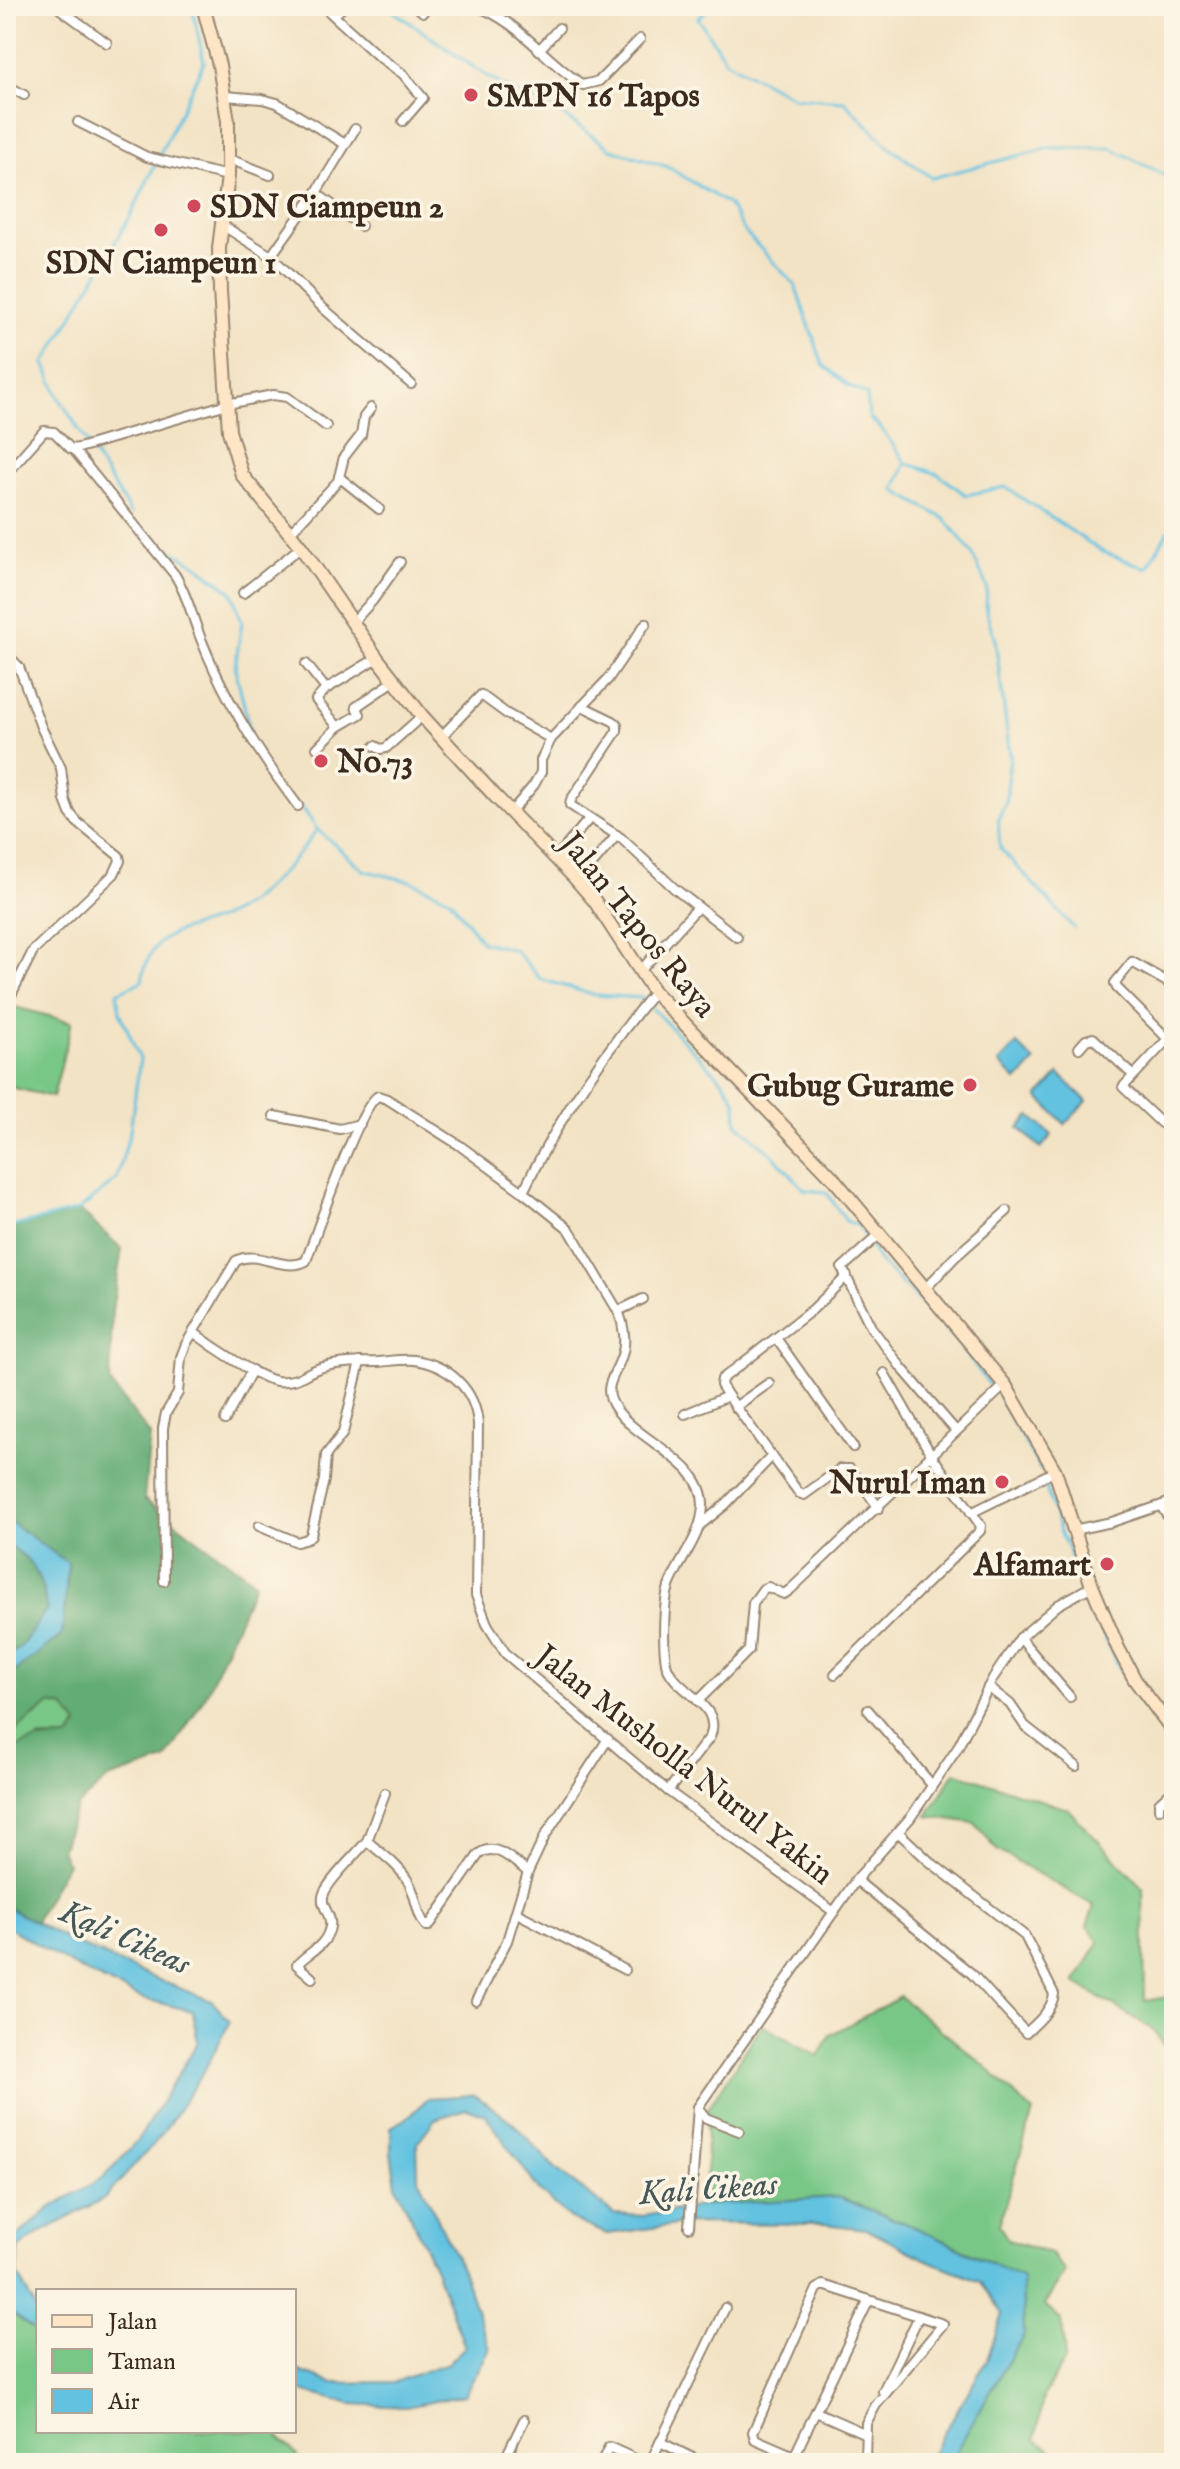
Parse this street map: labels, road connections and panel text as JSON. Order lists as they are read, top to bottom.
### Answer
{
  "streets": {
    "main road": ["Jalan Tapos Raya"],
    "street": ["Jalan Musholla Nurul Yakin"]
  },
  "water": ["Kali Cikeas"],
  "places": [
    "SMPN 16 Tapos",
    "SDN Ciampeun 2",
    "SDN Ciampeun 1",
    "No.73",
    "Gubug Gurame",
    "Nurul Iman",
    "Alfamart"
  ],
  "legend": ["Jalan", "Taman", "Air"]
}
